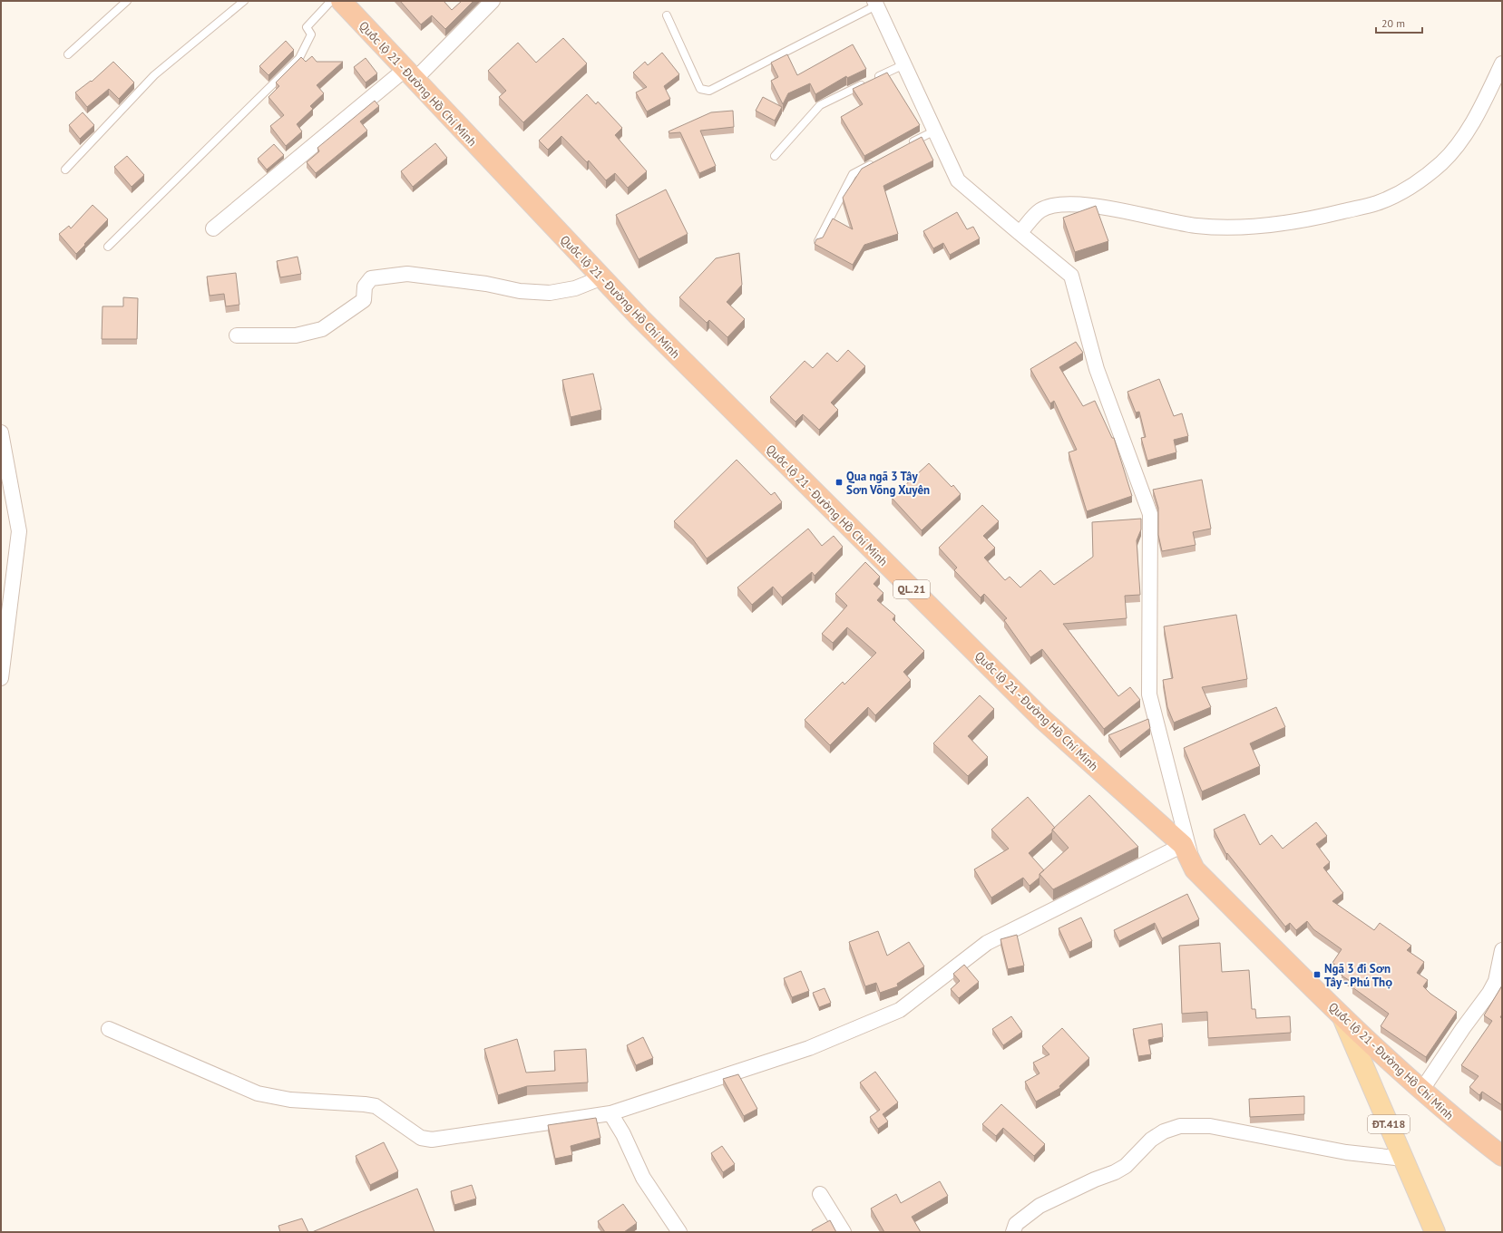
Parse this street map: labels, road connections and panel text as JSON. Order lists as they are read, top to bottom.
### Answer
{
  "streets": {
    "highway": ["Quốc lộ 21 - Đường Hồ Chí Minh", "QL.21"],
    "main road": ["ĐT.418"]
  },
  "crossings": [
    ["Quốc lộ 21 - Đường Hồ Chí Minh", "ĐT.418"]
  ],
  "places": {
    "transit": ["Qua ngã 3 Tây Sơn Võng Xuyên", "Ngã 3 đi Sơn Tây - Phú Thọ"]
  },
  "scale_bar": "20 m"
}
